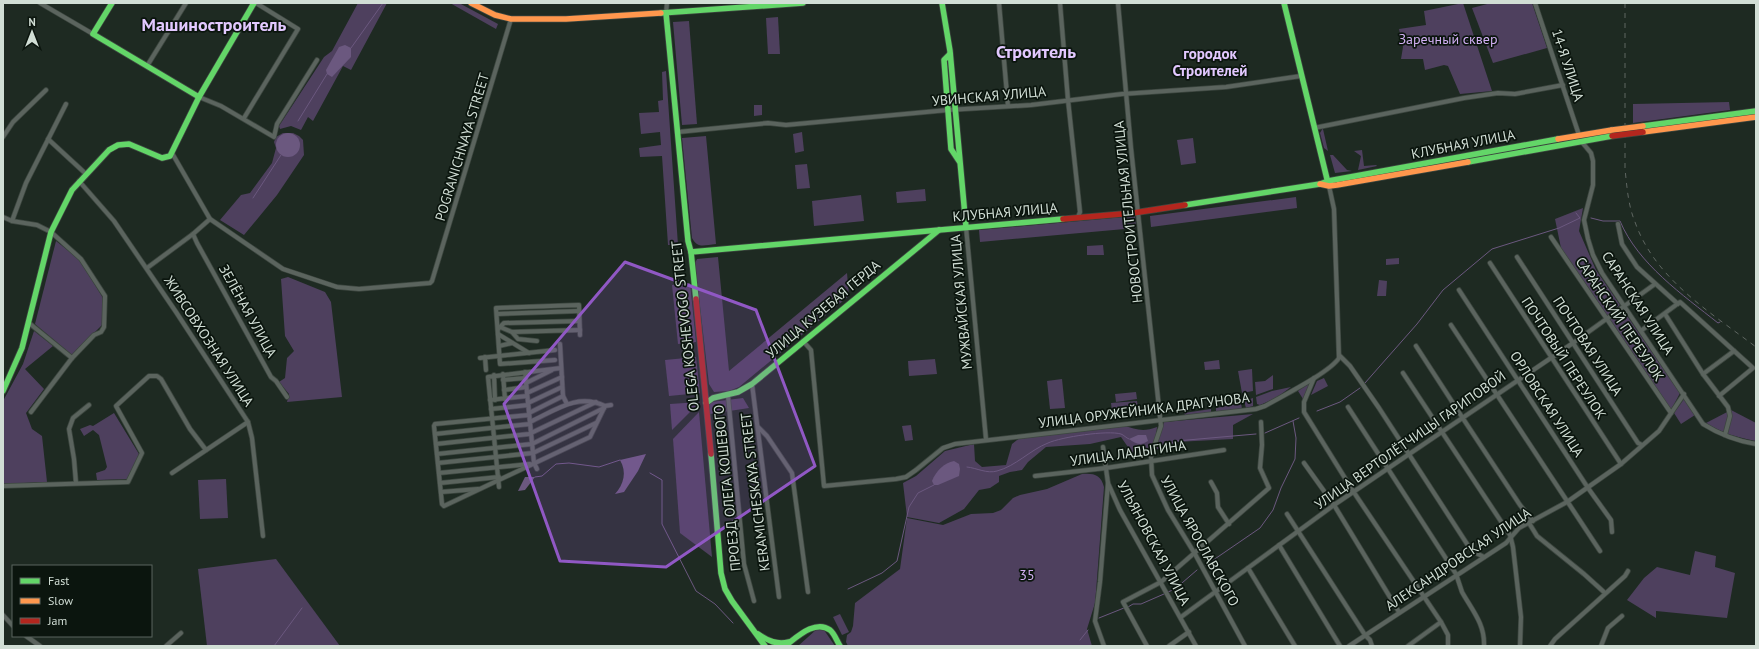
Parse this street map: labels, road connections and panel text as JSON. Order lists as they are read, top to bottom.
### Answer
{
  "streets": {
    "main road": [
      "КЛУБНАЯ УЛИЦА",
      "МУЖВАЙСКАЯ УЛИЦА",
      "УЛИЦА КУЗЕБАЯ ГЕРДА",
      "OLEGA KOSHEVOGO STREET"
    ],
    "street": [
      "14-Я УЛИЦА",
      "УВИНСКАЯ УЛИЦА",
      "POGRANICHNAYA STREET",
      "НОВОСТРОИТЕЛЬНАЯ УЛИЦА",
      "САРАНСКАЯ УЛИЦА",
      "ЗЕЛЁНАЯ УЛИЦА",
      "САРАНСКИЙ ПЕРЕУЛОК",
      "ЖИВСОВХОЗНАЯ УЛИЦА",
      "ПОЧТОВАЯ УЛИЦА",
      "ПОЧТОВЫЙ ПЕРЕУЛОК",
      "ОРЛОВСКАЯ УЛИЦА",
      "УЛИЦА ОРУЖЕЙНИКА ДРАГУНОВА",
      "УЛИЦА ВЕРТОЛЁТЧИЦЫ ГАРИПОВОЙ",
      "УЛИЦА ЛАДЫГИНА",
      "ПРОЕЗД ОЛЕГА КОШЕВОГО",
      "KERAMICHESKAYA STREET",
      "УЛИЦА ЯРОСЛАВСКОГО",
      "УЛЬЯНОВСКАЯ УЛИЦА",
      "АЛЕКСАНДРОВСКАЯ УЛИЦА"
    ]
  },
  "crossings": [
    ["14-Я УЛИЦА", "КЛУБНАЯ УЛИЦА"],
    ["14-Я УЛИЦА", "САРАНСКАЯ УЛИЦА"],
    ["УВИНСКАЯ УЛИЦА", "НОВОСТРОИТЕЛЬНАЯ УЛИЦА"],
    ["УВИНСКАЯ УЛИЦА", "МУЖВАЙСКАЯ УЛИЦА"],
    ["УВИНСКАЯ УЛИЦА", "OLEGA KOSHEVOGO STREET"],
    ["КЛУБНАЯ УЛИЦА", "НОВОСТРОИТЕЛЬНАЯ УЛИЦА"],
    ["КЛУБНАЯ УЛИЦА", "МУЖВАЙСКАЯ УЛИЦА"],
    ["КЛУБНАЯ УЛИЦА", "САРАНСКАЯ УЛИЦА"],
    ["КЛУБНАЯ УЛИЦА", "УЛИЦА КУЗЕБАЯ ГЕРДА"],
    ["КЛУБНАЯ УЛИЦА", "OLEGA KOSHEVOGO STREET"],
    ["НОВОСТРОИТЕЛЬНАЯ УЛИЦА", "УЛИЦА ОРУЖЕЙНИКА ДРАГУНОВА"],
    ["НОВОСТРОИТЕЛЬНАЯ УЛИЦА", "УЛИЦА ЯРОСЛАВСКОГО"],
    ["МУЖВАЙСКАЯ УЛИЦА", "УЛИЦА ОРУЖЕЙНИКА ДРАГУНОВА"],
    ["САРАНСКАЯ УЛИЦА", "УЛИЦА ВЕРТОЛЁТЧИЦЫ ГАРИПОВОЙ"],
    ["САРАНСКАЯ УЛИЦА", "АЛЕКСАНДРОВСКАЯ УЛИЦА"],
    ["УЛИЦА КУЗЕБАЯ ГЕРДА", "УЛИЦА ОРУЖЕЙНИКА ДРАГУНОВА"],
    ["УЛИЦА КУЗЕБАЯ ГЕРДА", "ПРОЕЗД ОЛЕГА КОШЕВОГО"],
    ["УЛИЦА КУЗЕБАЯ ГЕРДА", "KERAMICHESKAYA STREET"],
    ["САРАНСКИЙ ПЕРЕУЛОК", "УЛИЦА ВЕРТОЛЁТЧИЦЫ ГАРИПОВОЙ"],
    ["САРАНСКИЙ ПЕРЕУЛОК", "АЛЕКСАНДРОВСКАЯ УЛИЦА"],
    ["ПОЧТОВАЯ УЛИЦА", "УЛИЦА ВЕРТОЛЁТЧИЦЫ ГАРИПОВОЙ"],
    ["ПОЧТОВАЯ УЛИЦА", "АЛЕКСАНДРОВСКАЯ УЛИЦА"],
    ["ПОЧТОВЫЙ ПЕРЕУЛОК", "УЛИЦА ВЕРТОЛЁТЧИЦЫ ГАРИПОВОЙ"],
    ["ПОЧТОВЫЙ ПЕРЕУЛОК", "АЛЕКСАНДРОВСКАЯ УЛИЦА"],
    ["ОРЛОВСКАЯ УЛИЦА", "УЛИЦА ВЕРТОЛЁТЧИЦЫ ГАРИПОВОЙ"],
    ["ОРЛОВСКАЯ УЛИЦА", "АЛЕКСАНДРОВСКАЯ УЛИЦА"],
    ["УЛИЦА ОРУЖЕЙНИКА ДРАГУНОВА", "УЛИЦА ЯРОСЛАВСКОГО"],
    ["УЛИЦА ВЕРТОЛЁТЧИЦЫ ГАРИПОВОЙ", "УЛИЦА ЯРОСЛАВСКОГО"],
    ["УЛИЦА ВЕРТОЛЁТЧИЦЫ ГАРИПОВОЙ", "УЛЬЯНОВСКАЯ УЛИЦА"],
    ["УЛИЦА ЛАДЫГИНА", "УЛИЦА ЯРОСЛАВСКОГО"],
    ["УЛИЦА ЛАДЫГИНА", "УЛЬЯНОВСКАЯ УЛИЦА"]
  ],
  "districts": ["Машиностроитель", "Строитель", "городок Строителей"],
  "parks": ["Заречный сквер", "35"],
  "legend": ["Fast", "Slow", "Jam"],
  "north": "top"
}
